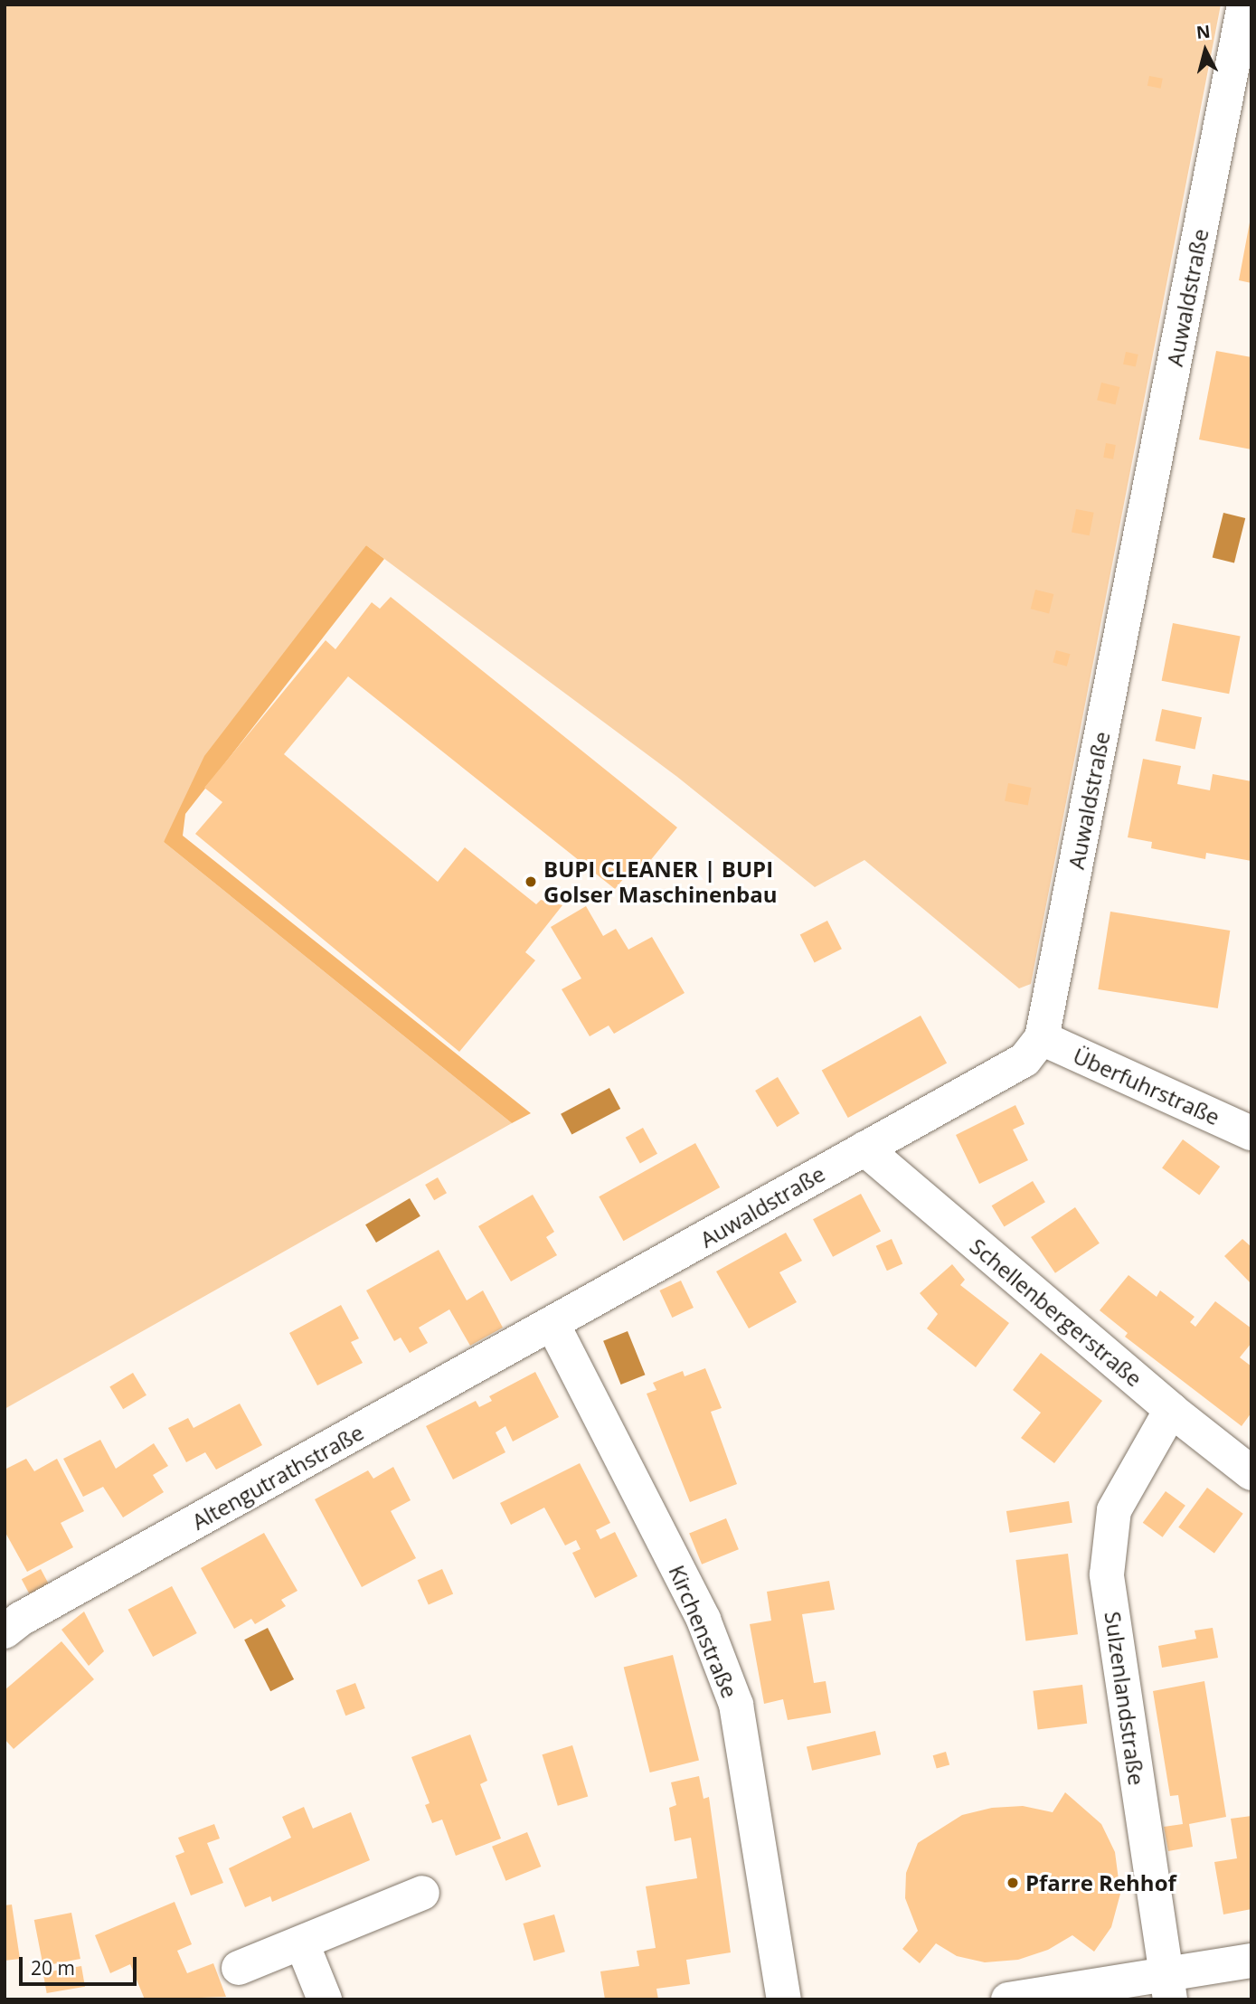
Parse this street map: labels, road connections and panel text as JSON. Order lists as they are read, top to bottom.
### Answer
{
  "streets": {
    "street": [
      "Auwaldstraße",
      "Überfuhrstraße",
      "Schellenbergerstraße",
      "Altengutrathstraße",
      "Kirchenstraße",
      "Sulzenlandstraße"
    ]
  },
  "crossings": [
    ["Auwaldstraße", "Überfuhrstraße"],
    ["Auwaldstraße", "Schellenbergerstraße"],
    ["Auwaldstraße", "Altengutrathstraße"],
    ["Auwaldstraße", "Kirchenstraße"],
    ["Schellenbergerstraße", "Sulzenlandstraße"],
    ["Altengutrathstraße", "Kirchenstraße"]
  ],
  "places": ["BUPI CLEANER | BUPI Golser Maschinenbau", "Pfarre Rehhof"],
  "scale_bar": "20 m",
  "north": "top"
}
